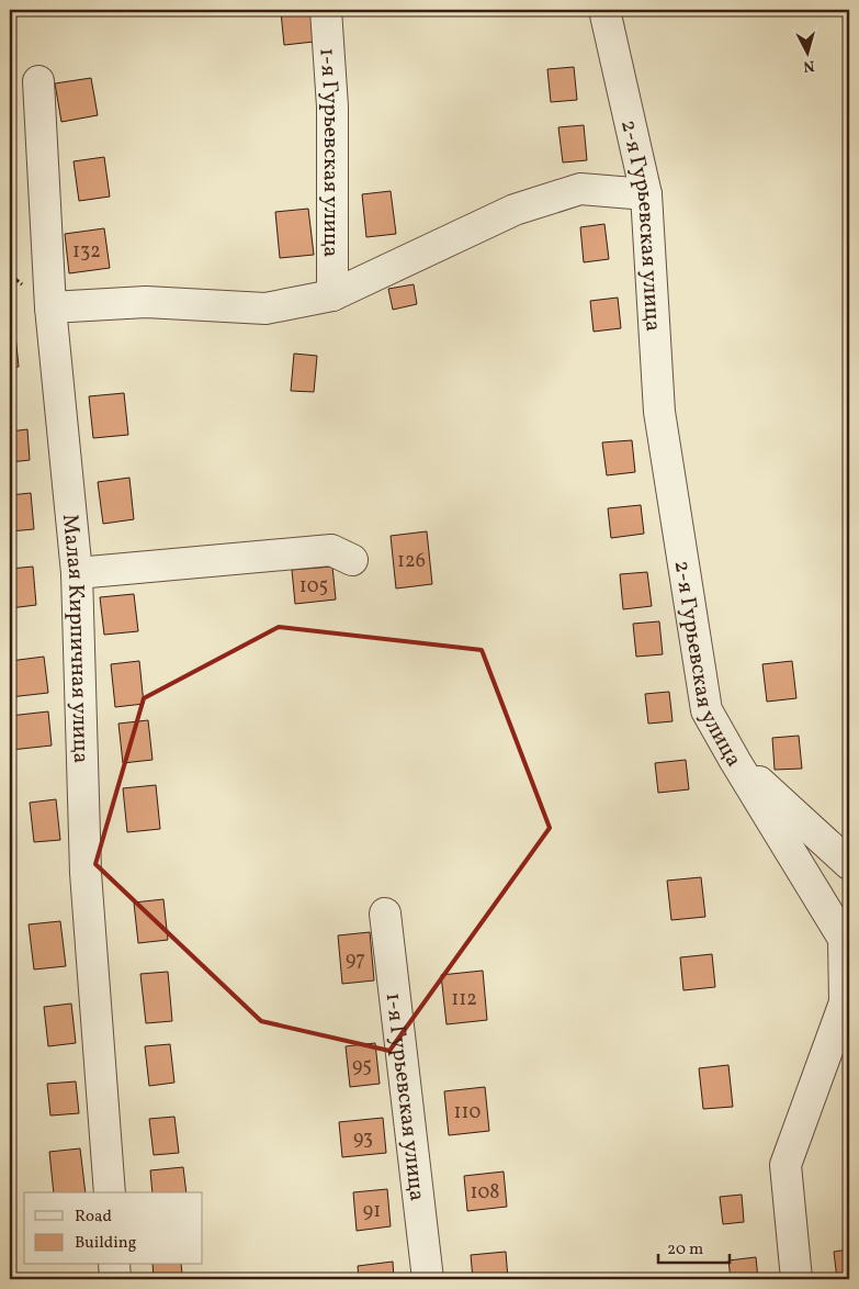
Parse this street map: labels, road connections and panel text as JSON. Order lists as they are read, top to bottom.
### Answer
{
  "streets": {
    "street": ["1-я Гурьевская улица", "2-я Гурьевская улица", "Малая Кирпичная улица"]
  },
  "house_numbers": [
    "132",
    "126",
    "105",
    "97",
    "112",
    "95",
    "110",
    "93",
    "108",
    "91"
  ],
  "legend": ["Road", "Building"],
  "scale_bar": "20 m",
  "north": "bottom"
}
